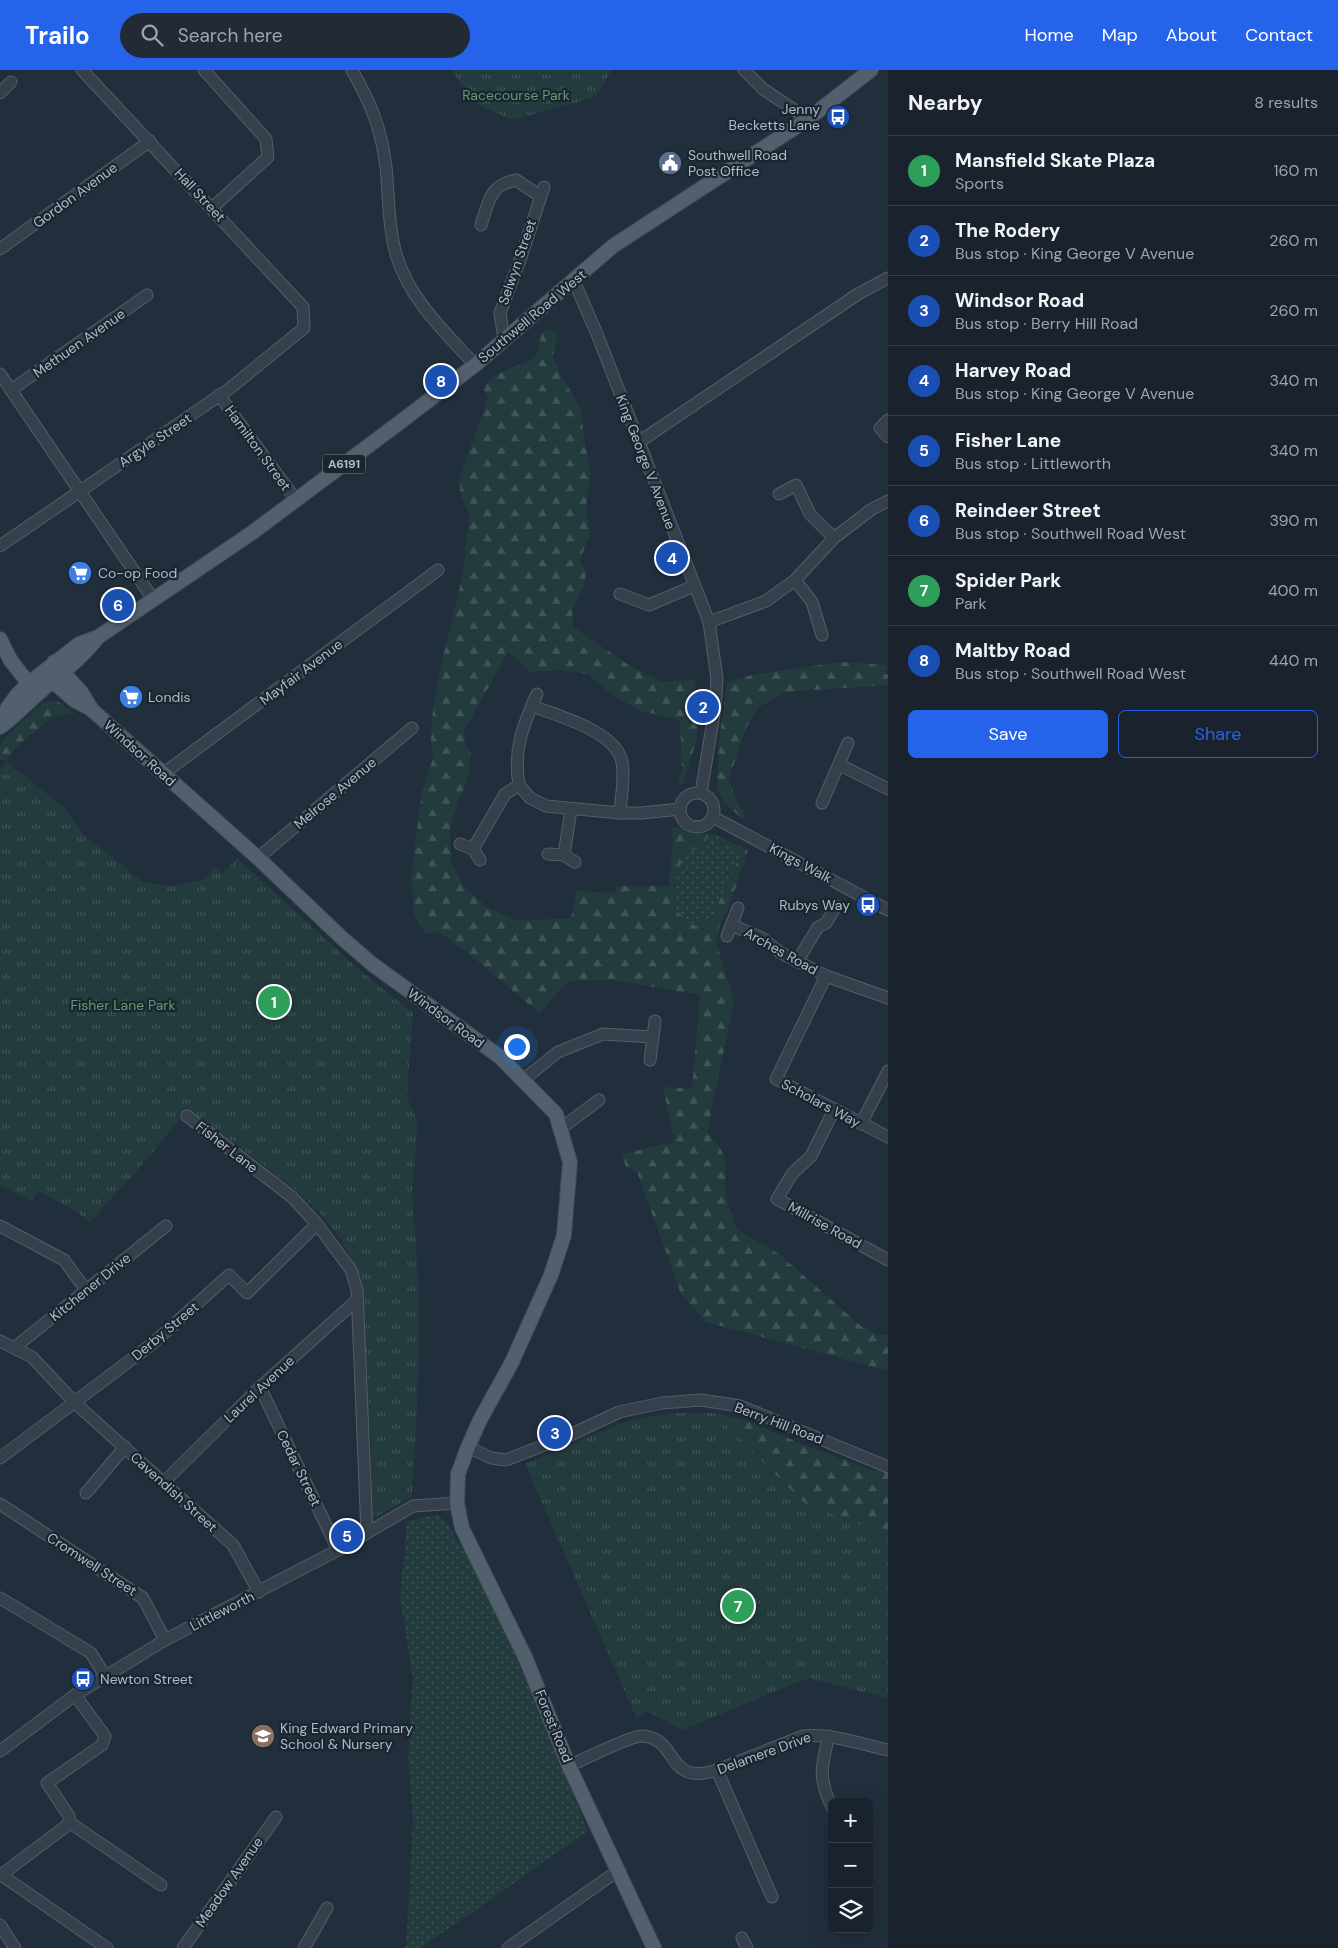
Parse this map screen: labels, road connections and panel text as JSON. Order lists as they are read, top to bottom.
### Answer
{
  "streets": {
    "main road": [
      "Southwell Road West",
      "A6191",
      "Windsor Road",
      "Forest Road"
    ],
    "street": [
      "Gordon Avenue",
      "Hall Street",
      "Selwyn Street",
      "Methuen Avenue",
      "Argyle Street",
      "Hamilton Street",
      "King George V Avenue",
      "Mayfair Avenue",
      "Melrose Avenue",
      "Kings Walk",
      "Arches Road",
      "Scholars Way",
      "Fisher Lane",
      "Millrise Road",
      "Kitchener Drive",
      "Derby Street",
      "Laurel Avenue",
      "Berry Hill Road",
      "Cedar Street",
      "Cavendish Street",
      "Cromwell Street",
      "Littleworth",
      "Delamere Drive",
      "Meadow Avenue"
    ]
  },
  "crossings": [
    ["Gordon Avenue", "Hall Street"],
    ["Hall Street", "Argyle Street"],
    ["Selwyn Street", "Southwell Road West"],
    ["Southwell Road West", "Hamilton Street"],
    ["Southwell Road West", "King George V Avenue"],
    ["Southwell Road West", "A6191"],
    ["Southwell Road West", "Windsor Road"],
    ["Argyle Street", "Hamilton Street"],
    ["King George V Avenue", "Kings Walk"],
    ["A6191", "Windsor Road"],
    ["Mayfair Avenue", "Windsor Road"],
    ["Windsor Road", "Melrose Avenue"],
    ["Windsor Road", "Berry Hill Road"],
    ["Windsor Road", "Littleworth"],
    ["Windsor Road", "Forest Road"],
    ["Arches Road", "Scholars Way"],
    ["Scholars Way", "Millrise Road"],
    ["Fisher Lane", "Derby Street"],
    ["Fisher Lane", "Laurel Avenue"],
    ["Fisher Lane", "Littleworth"],
    ["Kitchener Drive", "Cavendish Street"],
    ["Derby Street", "Cavendish Street"],
    ["Laurel Avenue", "Cedar Street"],
    ["Laurel Avenue", "Cavendish Street"],
    ["Cedar Street", "Littleworth"],
    ["Cavendish Street", "Littleworth"],
    ["Cromwell Street", "Littleworth"],
    ["Littleworth", "Forest Road"],
    ["Forest Road", "Delamere Drive"]
  ],
  "parks": ["Racecourse Park", "Fisher Lane Park"],
  "places": {
    "bus stop": ["Jenny Becketts Lane", "Rubys Way", "Newton Street"],
    "public building": ["Southwell Road Post Office"],
    "supermarket": ["Co-op Food", "Londis"],
    "school or university": ["King Edward Primary School & Nursery"]
  },
  "page": {
    "header": "Trailo",
    "search": "Search here",
    "nav": [
      "Home",
      "Map",
      "About",
      "Contact"
    ],
    "heading": ["Nearby", "8 results"],
    "list": [
      {
        "mark": "1",
        "name": "Mansfield Skate Plaza",
        "note": "Sports",
        "value": "160 m"
      },
      {
        "mark": "2",
        "name": "The Rodery",
        "note": "Bus stop · King George V Avenue",
        "value": "260 m"
      },
      {
        "mark": "3",
        "name": "Windsor Road",
        "note": "Bus stop · Berry Hill Road",
        "value": "260 m"
      },
      {
        "mark": "4",
        "name": "Harvey Road",
        "note": "Bus stop · King George V Avenue",
        "value": "340 m"
      },
      {
        "mark": "5",
        "name": "Fisher Lane",
        "note": "Bus stop · Littleworth",
        "value": "340 m"
      },
      {
        "mark": "6",
        "name": "Reindeer Street",
        "note": "Bus stop · Southwell Road West",
        "value": "390 m"
      },
      {
        "mark": "7",
        "name": "Spider Park",
        "note": "Park",
        "value": "400 m"
      },
      {
        "mark": "8",
        "name": "Maltby Road",
        "note": "Bus stop · Southwell Road West",
        "value": "440 m"
      }
    ],
    "pins": [
      "8",
      "4",
      "6",
      "2",
      "1",
      "3",
      "5",
      "7"
    ],
    "buttons": ["Save", "Share"],
    "map_buttons": ["+", "−"]
  }
}
